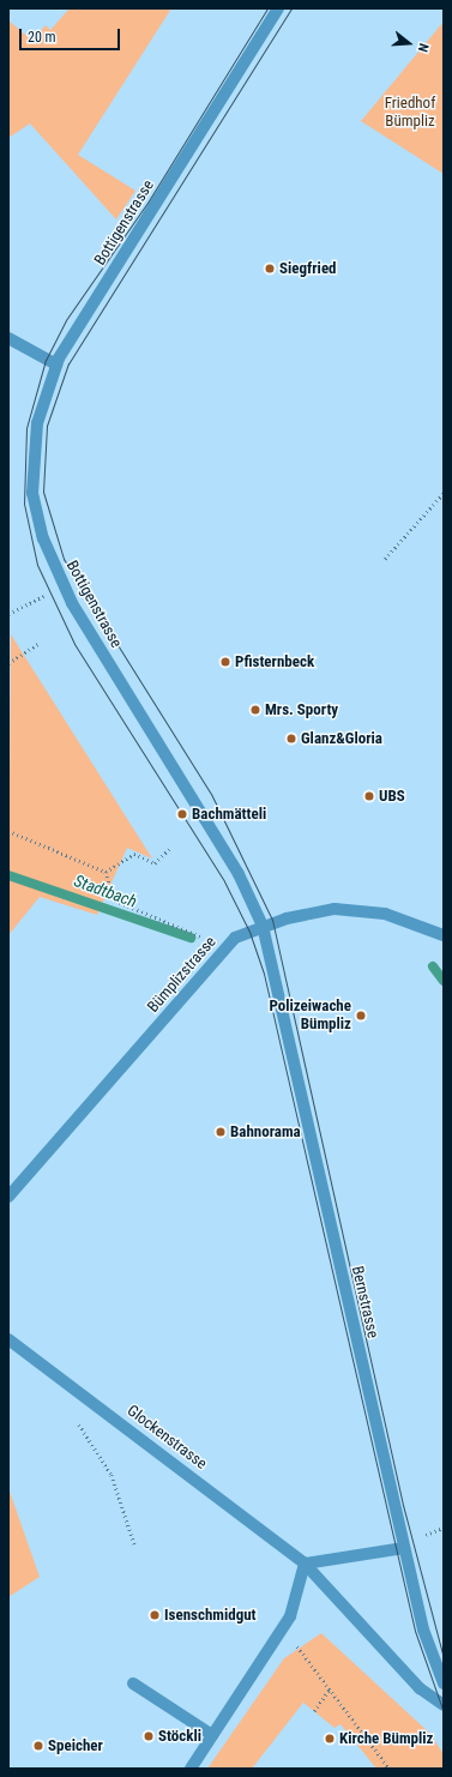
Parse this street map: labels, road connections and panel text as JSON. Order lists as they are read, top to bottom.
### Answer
{
  "streets": {
    "street": [
      "Bottigenstrasse",
      "Bümplizstrasse",
      "Bernstrasse",
      "Glockenstrasse"
    ]
  },
  "crossings": [
    ["Bottigenstrasse", "Bümplizstrasse"],
    ["Bottigenstrasse", "Bernstrasse"],
    ["Bümplizstrasse", "Bernstrasse"]
  ],
  "water": ["Stadtbach"],
  "parks": ["Friedhof Bümpliz"],
  "places": [
    "Siegfried",
    "Pfisternbeck",
    "Mrs. Sporty",
    "Glanz&Gloria",
    "UBS",
    "Bachmätteli",
    "Polizeiwache Bümpliz",
    "Bahnorama",
    "Isenschmidgut",
    "Stöckli",
    "Kirche Bümpliz",
    "Speicher"
  ],
  "scale_bar": "20 m",
  "north": "right"
}
